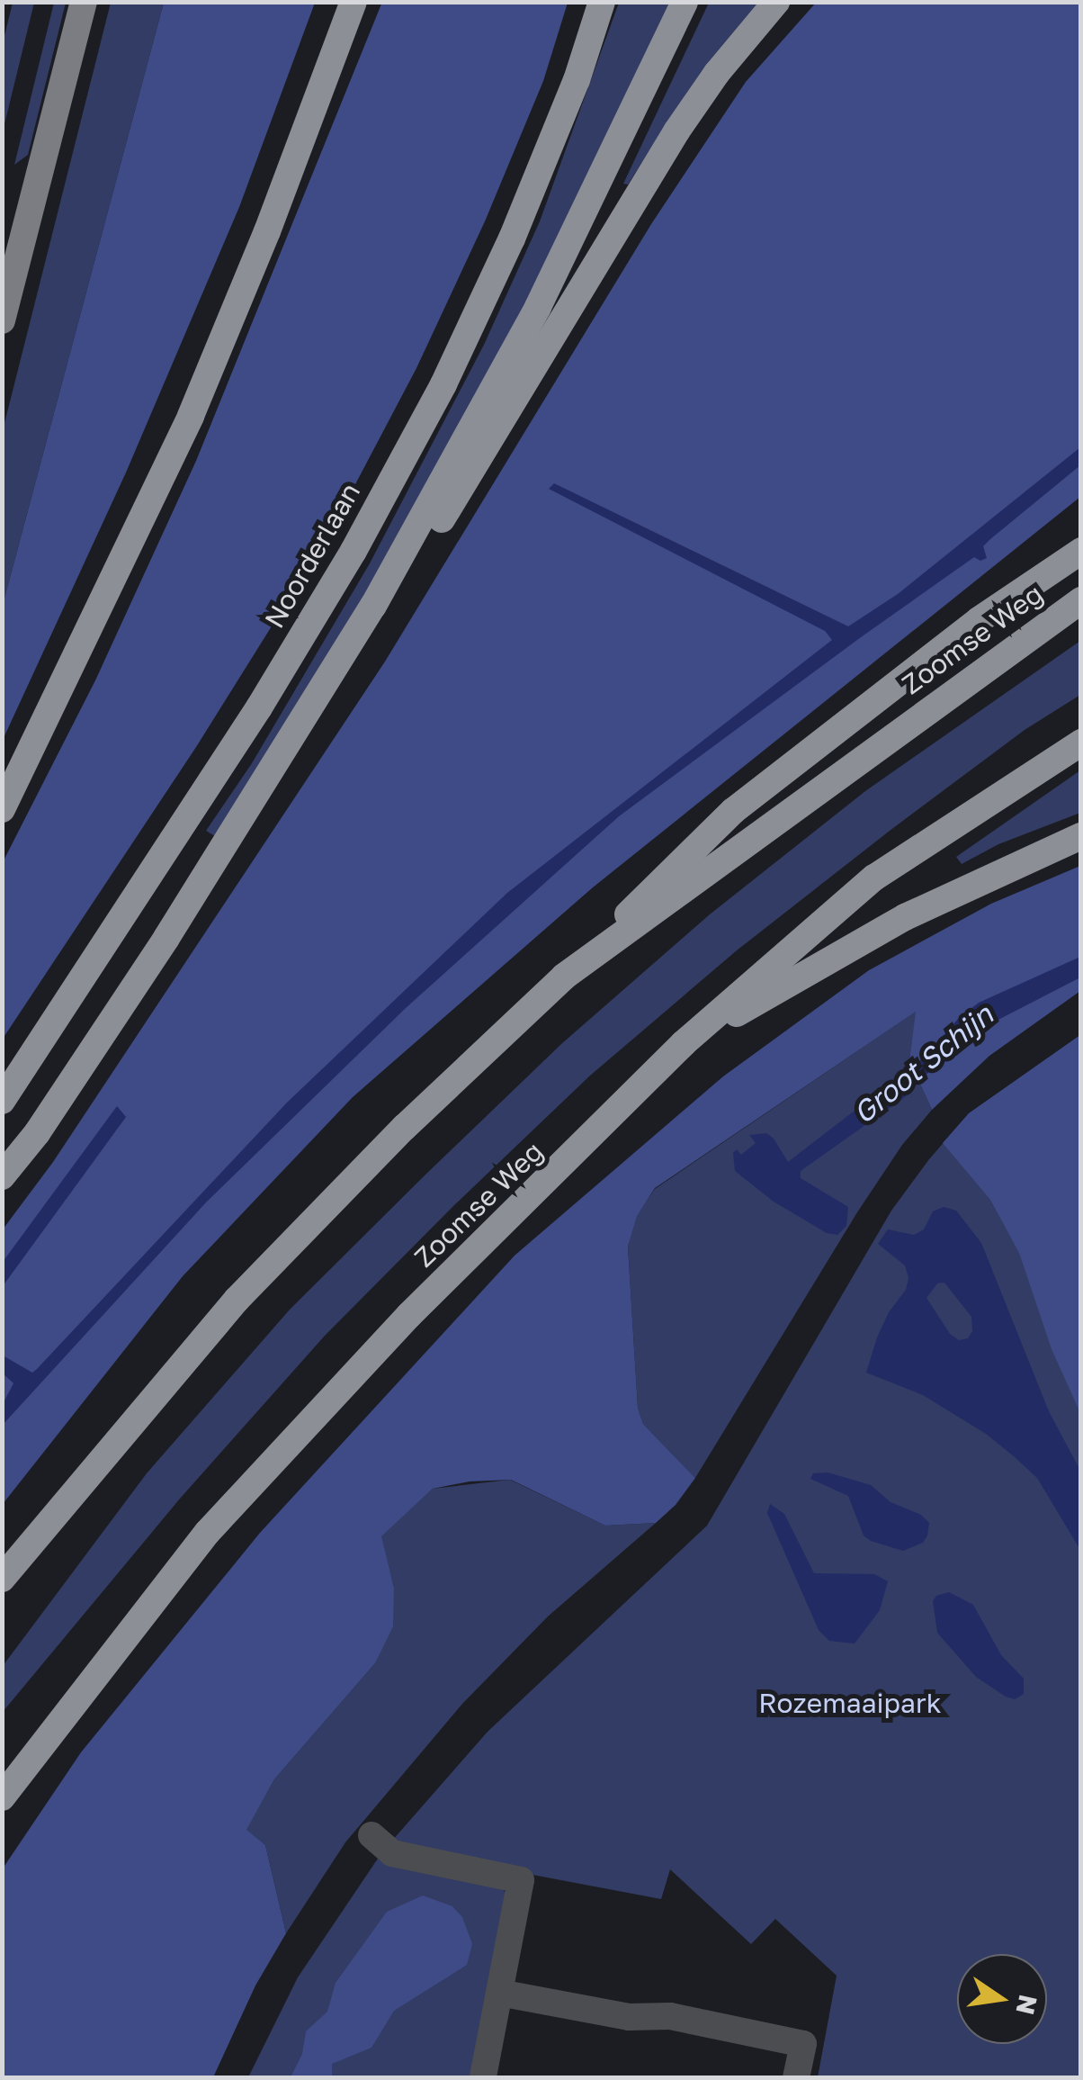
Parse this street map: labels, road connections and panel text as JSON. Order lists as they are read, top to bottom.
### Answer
{
  "streets": {
    "highway": ["Noorderlaan", "Zoomse Weg"]
  },
  "water": ["Groot Schijn"],
  "parks": ["Rozemaaipark"],
  "north": "right"
}
